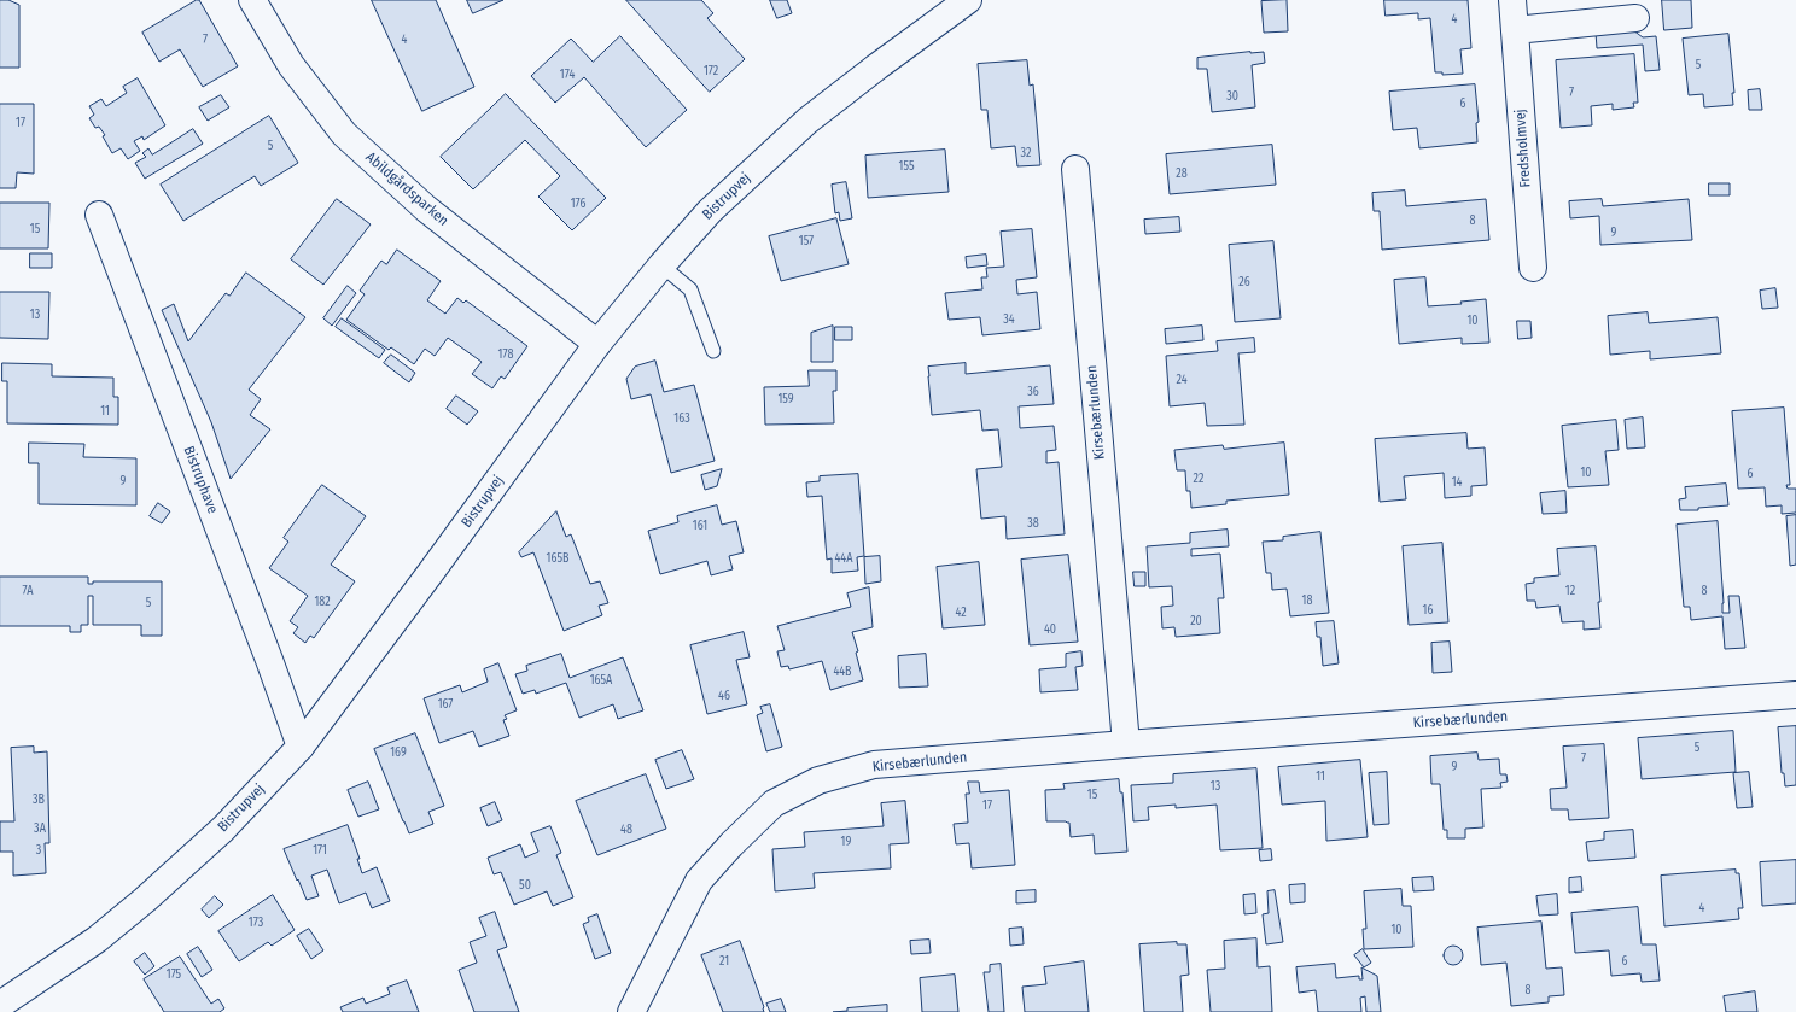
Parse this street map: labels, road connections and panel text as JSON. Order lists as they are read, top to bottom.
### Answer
{
  "streets": {
    "street": [
      "Fredsholmvej",
      "Abildgårdsparken",
      "Bistrupvej",
      "Kirsebærlunden",
      "Bistruphave"
    ]
  },
  "crossings": [
    ["Abildgårdsparken", "Bistrupvej"],
    ["Bistrupvej", "Bistruphave"]
  ],
  "house_numbers": [
    "4",
    "7",
    "4",
    "5",
    "172",
    "174",
    "7",
    "30",
    "6",
    "17",
    "5",
    "32",
    "155",
    "28",
    "176",
    "8",
    "15",
    "9",
    "157",
    "26",
    "13",
    "34",
    "10",
    "178",
    "24",
    "36",
    "159",
    "11",
    "163",
    "10",
    "6",
    "22",
    "9",
    "14",
    "38",
    "161",
    "165B",
    "44A",
    "7A",
    "12",
    "8",
    "18",
    "182",
    "5",
    "16",
    "42",
    "20",
    "40",
    "44B",
    "165A",
    "46",
    "167",
    "5",
    "169",
    "7",
    "9",
    "11",
    "13",
    "15",
    "3B",
    "17",
    "3A",
    "48",
    "19",
    "3",
    "171",
    "50",
    "4",
    "173",
    "10",
    "21",
    "6",
    "175",
    "8"
  ]
}
